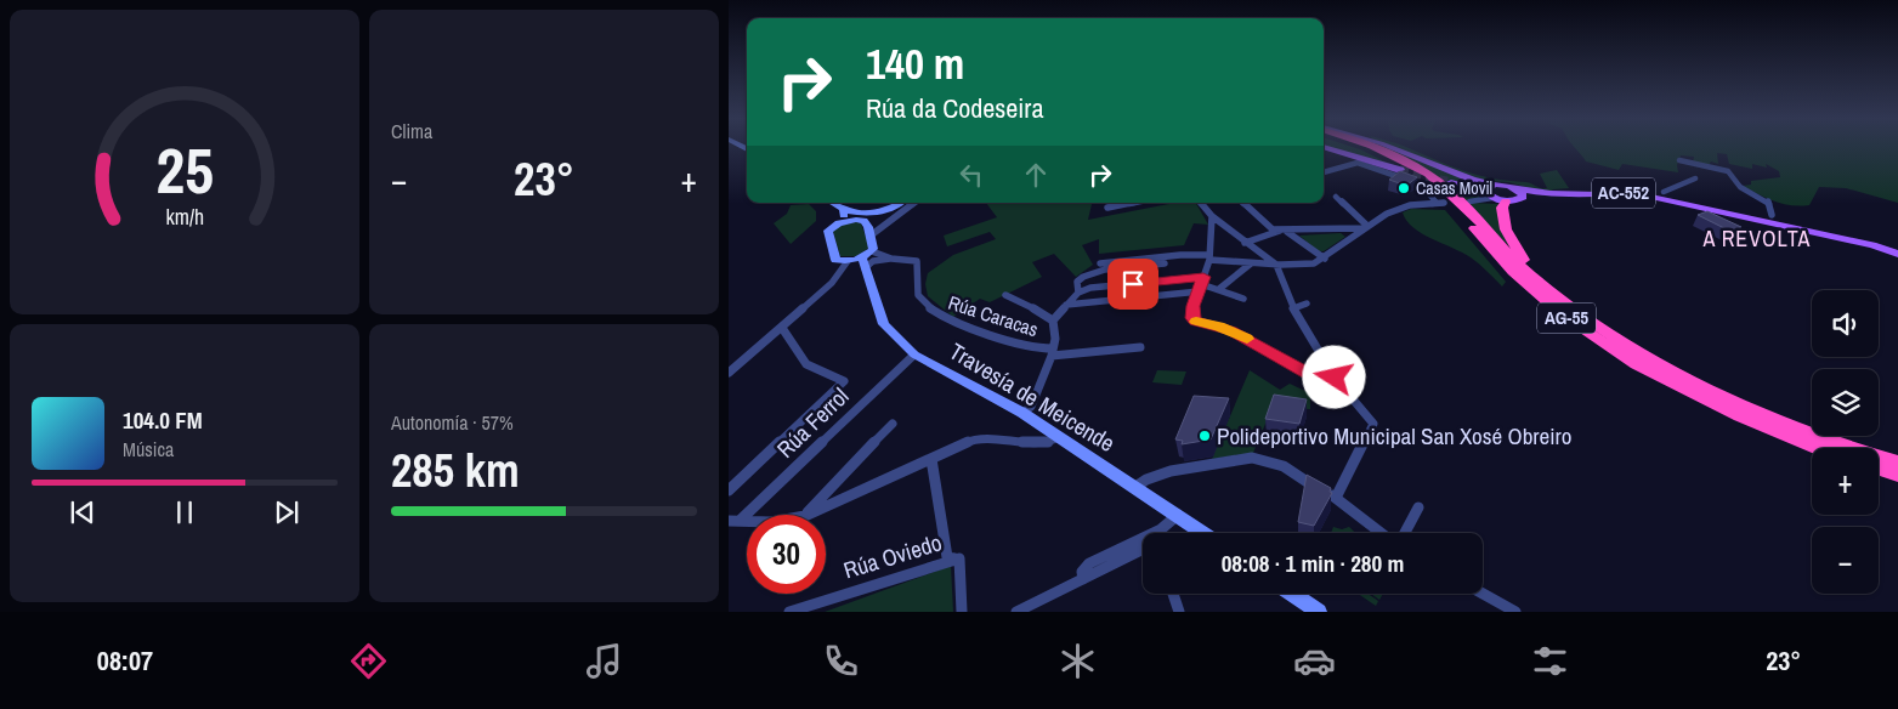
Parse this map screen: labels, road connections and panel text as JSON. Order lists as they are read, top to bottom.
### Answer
{
  "streets": {
    "highway": ["AG-55"],
    "main road": ["AC-552", "Travesía de Meicende"],
    "street": ["Rúa Caracas", "Rúa Ferrol", "Rúa Oviedo"]
  },
  "crossings": [
    ["Rúa Caracas", "Travesía de Meicende"],
    ["Travesía de Meicende", "Rúa Ferrol"]
  ],
  "districts": ["A REVOLTA"],
  "places": ["Casas Movil", "Polideportivo Municipal San Xosé Obreiro"],
  "page": {
    "tile": [
      "Clima",
      ["Autonomía · 57%", "285 km"]
    ],
    "turn": ["140 m", "Rúa da Codeseira"],
    "heat": ["−", "23°", "+"],
    "map_buttons": ["+", "−"],
    "song": ["104.0 FM", "Música"],
    "limit": "30",
    "trip": "08:08 · 1 min · 280 m",
    "tabs": ["08:07", "23°"],
    "gauge": ["25", "km/h"]
  }
}
